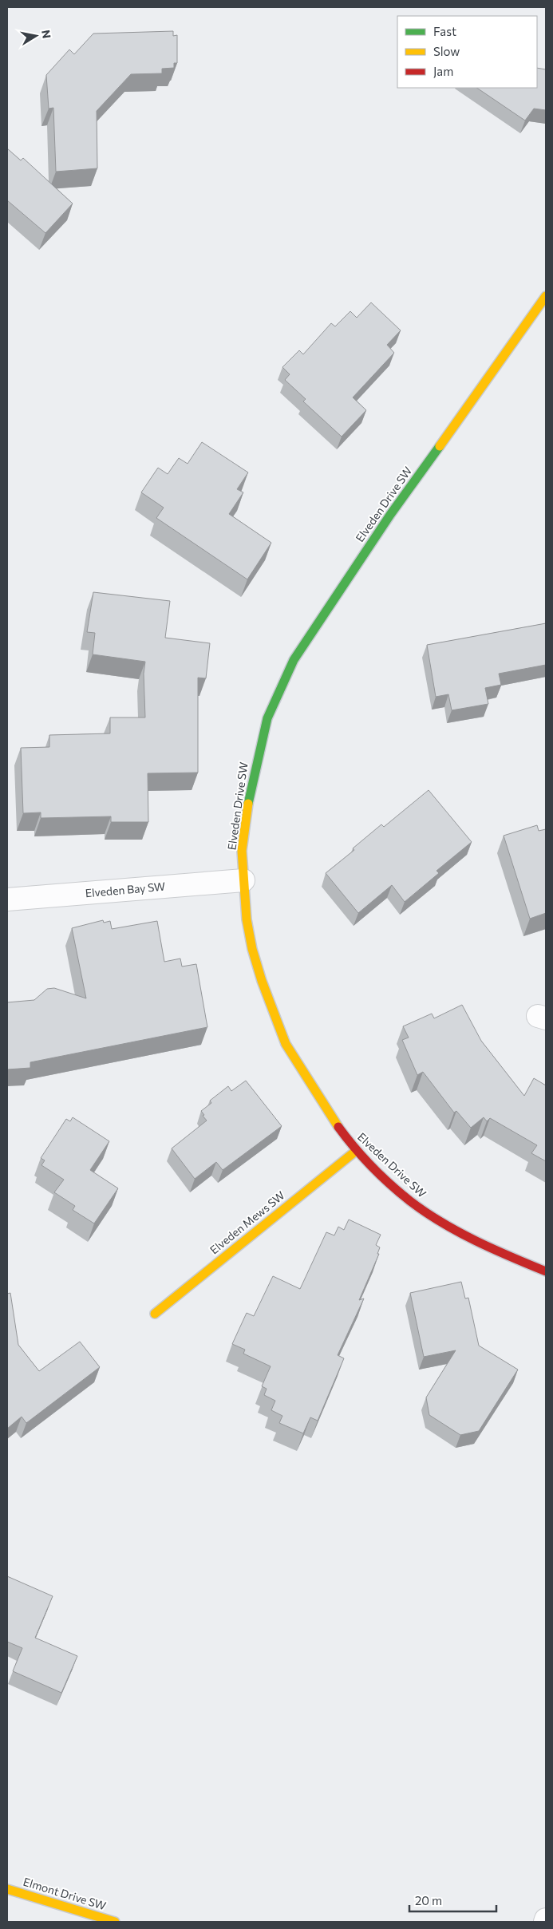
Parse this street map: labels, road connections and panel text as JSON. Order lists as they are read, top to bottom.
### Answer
{
  "streets": {
    "street": [
      "Elveden Drive SW",
      "Elveden Bay SW",
      "Elveden Mews SW",
      "Elmont Drive SW"
    ]
  },
  "crossings": [
    ["Elveden Drive SW", "Elveden Bay SW"],
    ["Elveden Drive SW", "Elveden Mews SW"]
  ],
  "legend": ["Fast", "Slow", "Jam"],
  "scale_bar": "20 m",
  "north": "right"
}
